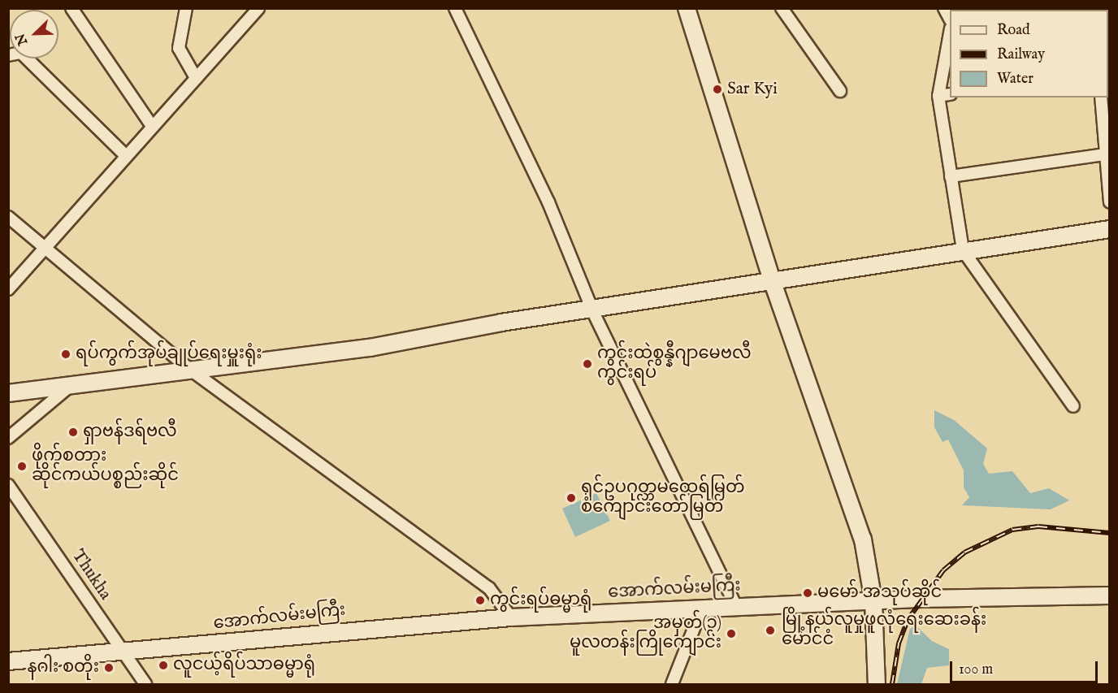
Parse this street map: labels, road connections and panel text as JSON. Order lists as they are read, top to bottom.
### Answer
{
  "streets": {
    "main road": ["အောက်လမ်းမကြီး"],
    "street": ["Thukha"]
  },
  "crossings": [
    ["Thukha", "အောက်လမ်းမကြီး"]
  ],
  "places": [
    "Sar Kyi",
    "ရပ်ကွက်အုပ်ချုပ်ရေးမှူးရုံး",
    "ကွင်းထဲစွန္နီဂျာမေဗလီ ကွင်းရပ်",
    "ရှာဗန်ဒရ်ဗလီ",
    "ဖိုက်စတား ဆိုင်ကယ်ပစ္စည်းဆိုင်",
    "ရှင်ဥပဂုတ္တမထေရ်မြတ် စံကျောင်းတော်မြတ်",
    "မမော် အသုပ်ဆိုင်",
    "ကွင်းရပ်ဓမ္မာရုံ",
    "မြို့နယ်လူမှုဖူလုံရေးဆေးခန်း မောင်ငံ",
    "အမှတ်(၃) မူလတန်းကြိုကျောင်း",
    "လူငယ့်ရိပ်သာဓမ္မာရုံ",
    "နဂါး စတိုး"
  ],
  "legend": ["Road", "Railway", "Water"],
  "scale_bar": "100 m",
  "north": "bottom left"
}
